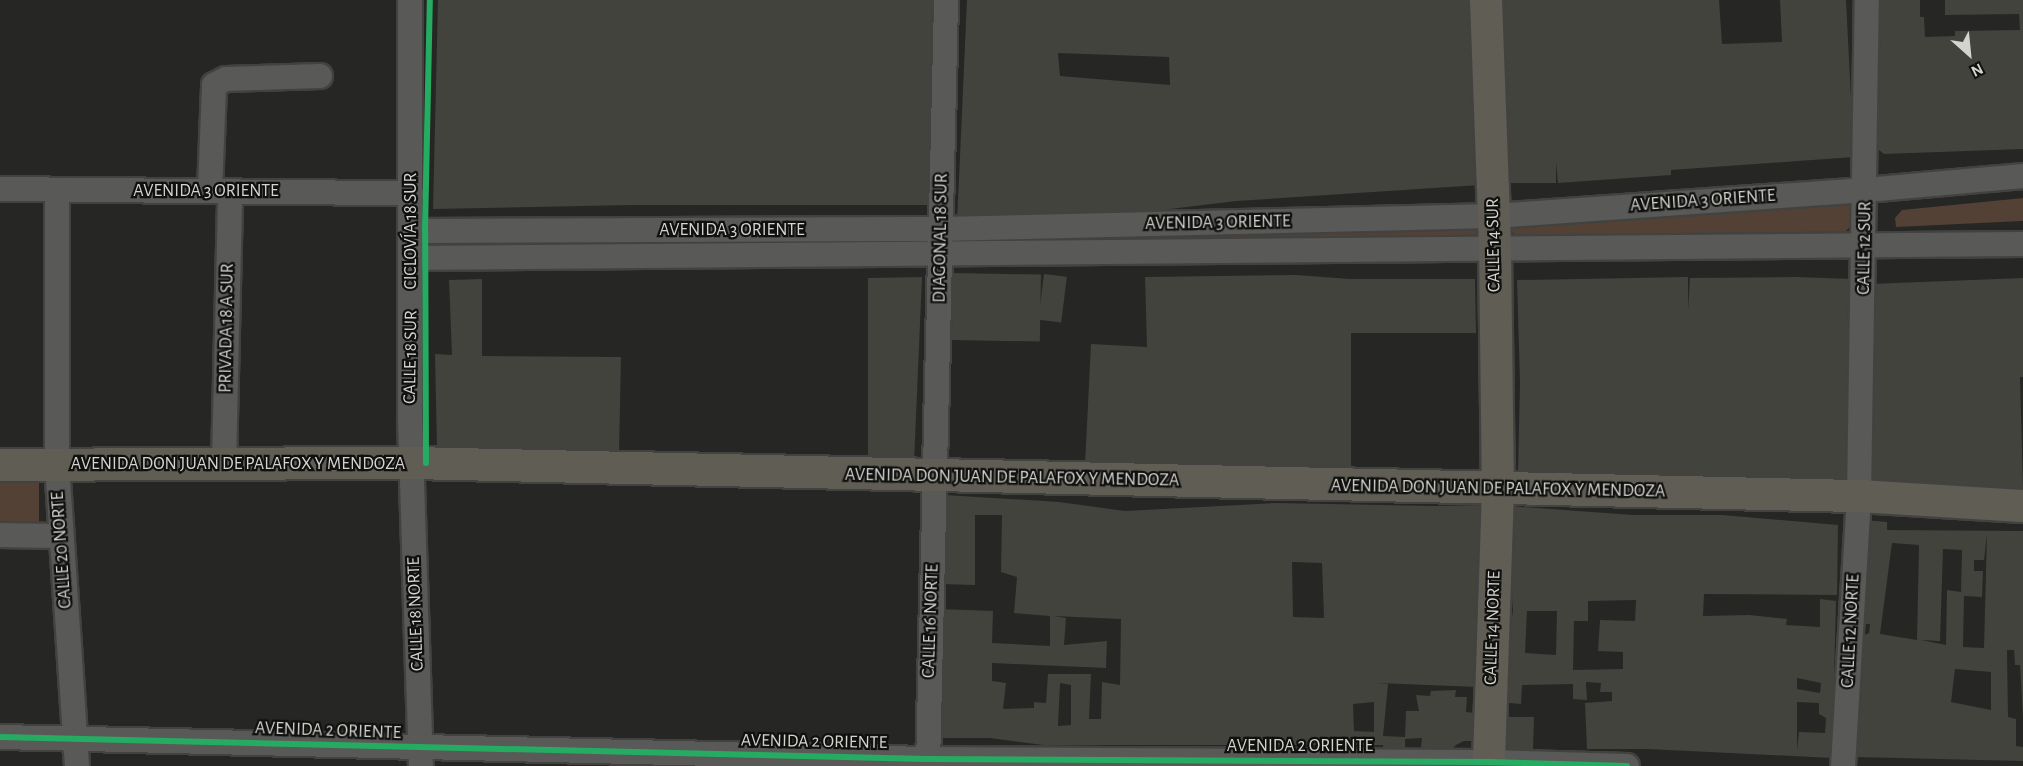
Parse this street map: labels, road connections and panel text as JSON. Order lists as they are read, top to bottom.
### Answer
{
  "streets": {
    "main road": ["CALLE 14 SUR", "AVENIDA DON JUAN DE PALAFOX Y MENDOZA", "CALLE 14 NORTE"],
    "street": [
      "AVENIDA 3 ORIENTE",
      "DIAGONAL 18 SUR",
      "CALLE 12 SUR",
      "PRIVADA 18 A SUR",
      "CALLE 18 SUR",
      "CALLE 20 NORTE",
      "CALLE 18 NORTE",
      "CALLE 16 NORTE",
      "CALLE 12 NORTE",
      "AVENIDA 2 ORIENTE"
    ],
    "cycle path": ["CICLOVÍA 18 SUR"]
  },
  "crossings": [
    ["AVENIDA 3 ORIENTE", "DIAGONAL 18 SUR"],
    ["AVENIDA 3 ORIENTE", "CALLE 14 SUR"],
    ["AVENIDA 3 ORIENTE", "CALLE 12 SUR"],
    ["AVENIDA 3 ORIENTE", "PRIVADA 18 A SUR"],
    ["AVENIDA 3 ORIENTE", "CALLE 18 SUR"],
    ["AVENIDA 3 ORIENTE", "CALLE 20 NORTE"],
    ["DIAGONAL 18 SUR", "AVENIDA DON JUAN DE PALAFOX Y MENDOZA"],
    ["DIAGONAL 18 SUR", "CALLE 16 NORTE"],
    ["CALLE 14 SUR", "AVENIDA DON JUAN DE PALAFOX Y MENDOZA"],
    ["CALLE 14 SUR", "CALLE 14 NORTE"],
    ["CALLE 12 SUR", "AVENIDA DON JUAN DE PALAFOX Y MENDOZA"],
    ["CALLE 12 SUR", "CALLE 12 NORTE"],
    ["PRIVADA 18 A SUR", "AVENIDA DON JUAN DE PALAFOX Y MENDOZA"],
    ["CALLE 18 SUR", "AVENIDA DON JUAN DE PALAFOX Y MENDOZA"],
    ["CALLE 18 SUR", "CALLE 18 NORTE"],
    ["AVENIDA DON JUAN DE PALAFOX Y MENDOZA", "CALLE 20 NORTE"],
    ["AVENIDA DON JUAN DE PALAFOX Y MENDOZA", "CALLE 18 NORTE"],
    ["AVENIDA DON JUAN DE PALAFOX Y MENDOZA", "CALLE 16 NORTE"],
    ["AVENIDA DON JUAN DE PALAFOX Y MENDOZA", "CALLE 14 NORTE"],
    ["AVENIDA DON JUAN DE PALAFOX Y MENDOZA", "CALLE 12 NORTE"],
    ["CALLE 20 NORTE", "AVENIDA 2 ORIENTE"],
    ["CALLE 18 NORTE", "AVENIDA 2 ORIENTE"],
    ["CALLE 16 NORTE", "AVENIDA 2 ORIENTE"],
    ["CALLE 14 NORTE", "AVENIDA 2 ORIENTE"]
  ],
  "north": "bottom right"
}
